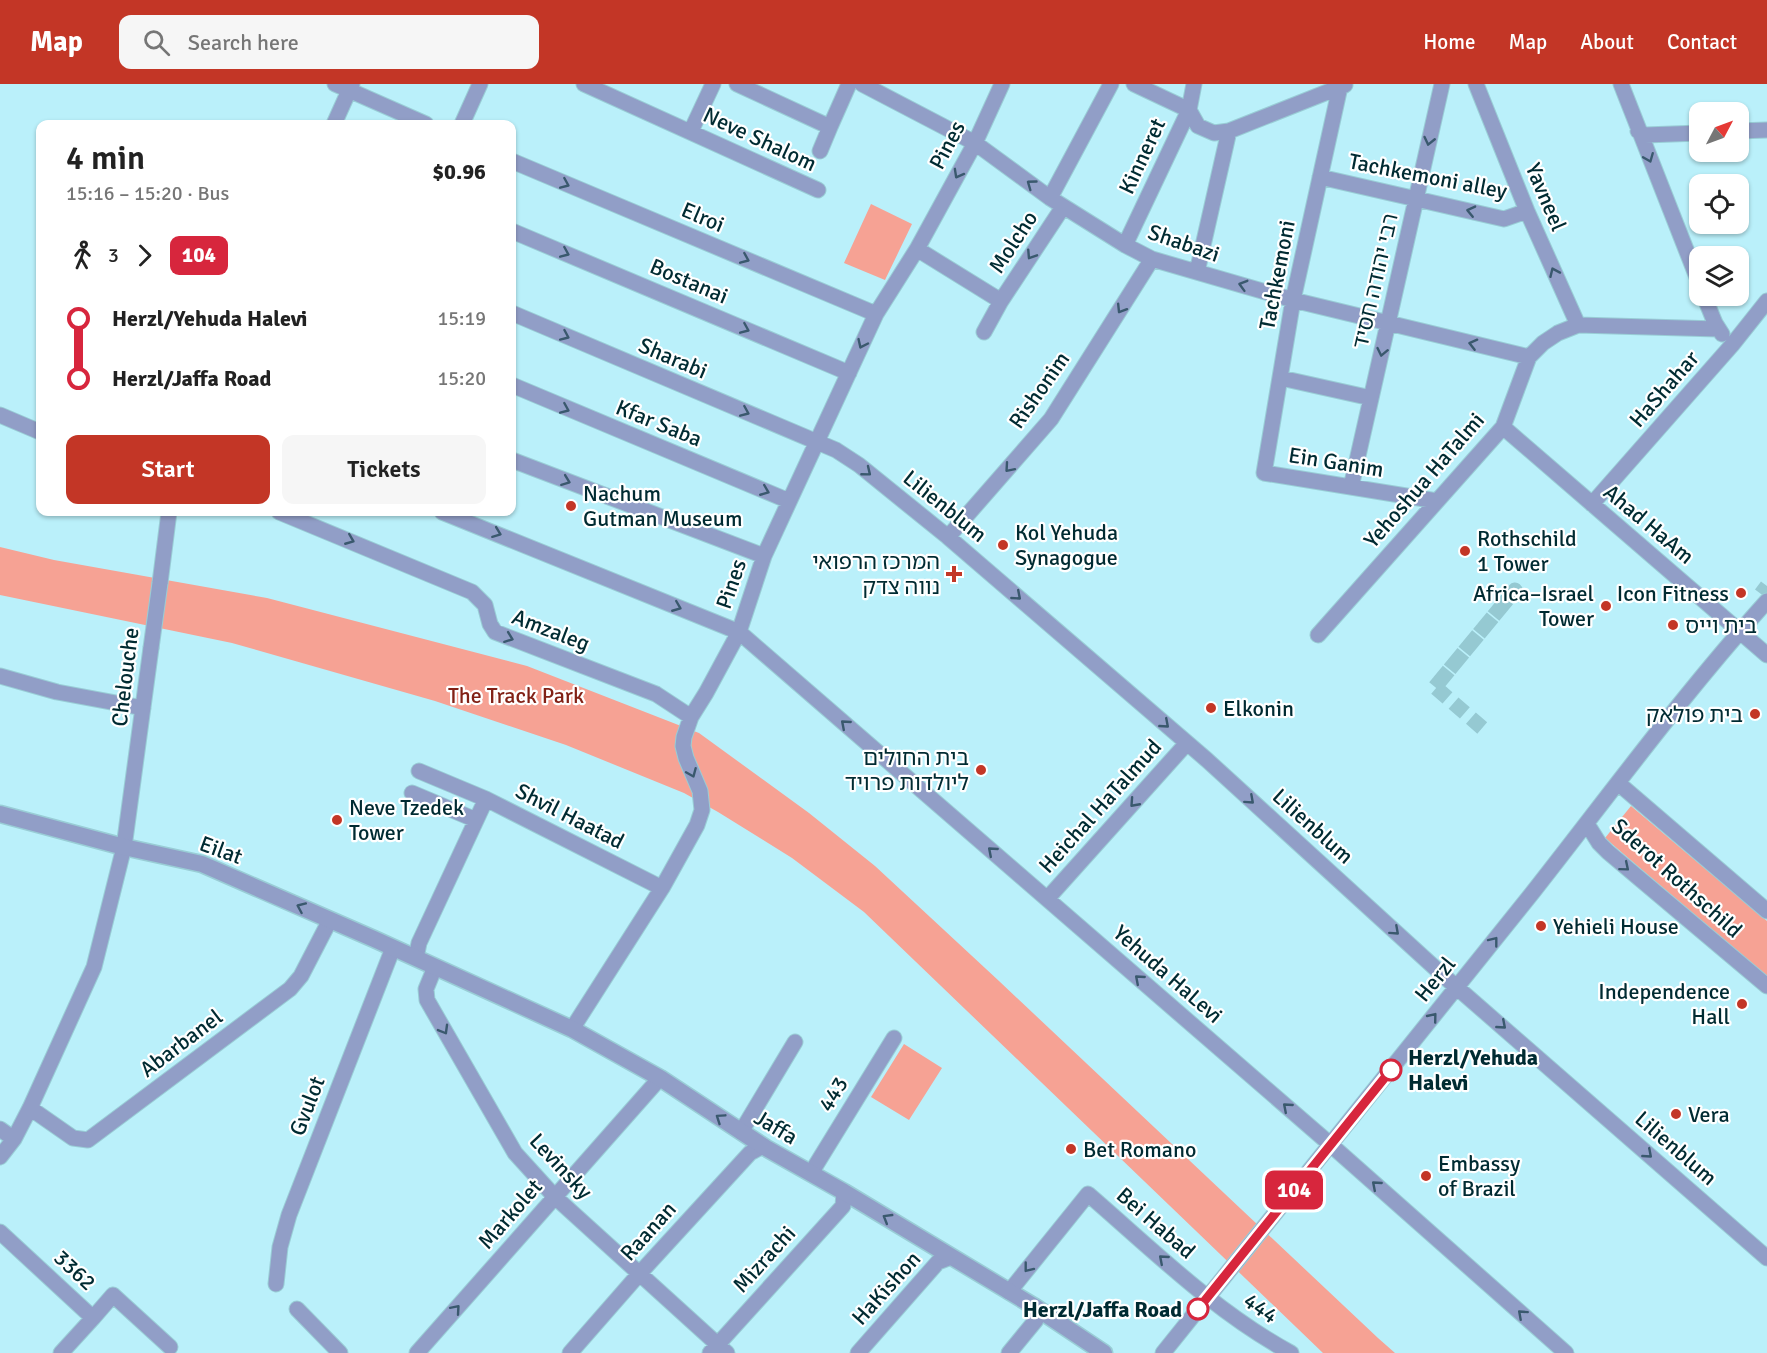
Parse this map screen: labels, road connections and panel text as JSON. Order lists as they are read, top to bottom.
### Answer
{
  "streets": {
    "street": [
      "Neve Shalom",
      "Pines",
      "Kinneret",
      "Tachkemoni alley",
      "Yavneel",
      "Elroi",
      "Molcho",
      "Shabazi",
      "Tachkemoni",
      "Bostanai",
      "רבי יהודה חסיד",
      "Sharabi",
      "HaShahar",
      "Rishonim",
      "Kfar Saba",
      "Ein Ganim",
      "Yehoshua HaTalmi",
      "Lilienblum",
      "Ahad HaAm",
      "Amzaleg",
      "Chelouche",
      "Heichal HaTalmud",
      "Shvil Haatad",
      "Eilat",
      "Sderot Rothschild",
      "Yehuda HaLevi",
      "Herzl",
      "Abarbanel",
      "443",
      "Gvulot",
      "Jaffa",
      "Levinsky",
      "Markolet",
      "Bei Habad",
      "Raanan",
      "Mizrachi",
      "3362",
      "HaKishon",
      "444"
    ]
  },
  "crossings": [
    ["Pines", "Elroi"],
    ["Pines", "Molcho"],
    ["Pines", "Shabazi"],
    ["Pines", "Bostanai"],
    ["Pines", "Sharabi"],
    ["Pines", "Kfar Saba"],
    ["Pines", "Lilienblum"],
    ["Pines", "Amzaleg"],
    ["Pines", "Shvil Haatad"],
    ["Pines", "Yehuda HaLevi"],
    ["Pines", "Jaffa"],
    ["Kinneret", "Shabazi"],
    ["Tachkemoni alley", "Yavneel"],
    ["Tachkemoni alley", "Tachkemoni"],
    ["Tachkemoni alley", "רבי יהודה חסיד"],
    ["Yavneel", "Yehoshua HaTalmi"],
    ["Molcho", "Shabazi"],
    ["Shabazi", "Tachkemoni"],
    ["Shabazi", "רבי יהודה חסיד"],
    ["Shabazi", "Rishonim"],
    ["Shabazi", "Yehoshua HaTalmi"],
    ["Tachkemoni", "Ein Ganim"],
    ["רבי יהודה חסיד", "Ein Ganim"],
    ["Sharabi", "Lilienblum"],
    ["HaShahar", "Ahad HaAm"],
    ["Rishonim", "Lilienblum"],
    ["Ein Ganim", "Yehoshua HaTalmi"],
    ["Yehoshua HaTalmi", "Ahad HaAm"],
    ["Lilienblum", "Heichal HaTalmud"],
    ["Lilienblum", "Herzl"],
    ["Ahad HaAm", "Herzl"],
    ["Chelouche", "Eilat"],
    ["Heichal HaTalmud", "Yehuda HaLevi"],
    ["Shvil Haatad", "Eilat"],
    ["Shvil Haatad", "Jaffa"],
    ["Eilat", "Abarbanel"],
    ["Eilat", "Gvulot"],
    ["Eilat", "Jaffa"],
    ["Sderot Rothschild", "Herzl"],
    ["Yehuda HaLevi", "Herzl"],
    ["Herzl", "Bei Habad"],
    ["Herzl", "444"],
    ["443", "Jaffa"],
    ["Jaffa", "Levinsky"],
    ["Jaffa", "Markolet"],
    ["Jaffa", "Bei Habad"],
    ["Jaffa", "Raanan"],
    ["Jaffa", "Mizrachi"],
    ["Jaffa", "HaKishon"],
    ["Levinsky", "Markolet"],
    ["Levinsky", "Raanan"],
    ["Levinsky", "Mizrachi"],
    ["Bei Habad", "444"]
  ],
  "one_way": [
    "Tachkemoni alley",
    "Elroi",
    "Shabazi",
    "Bostanai",
    "רבי יהודה חסיד",
    "Rishonim",
    "Lilienblum",
    "Amzaleg",
    "Heichal HaTalmud",
    "Eilat",
    "Herzl",
    "Levinsky",
    "Markolet"
  ],
  "parks": ["The Track Park"],
  "places": {
    "other": [
      "Nachum Gutman Museum",
      "Kol Yehuda Synagogue",
      "Rothschild 1 Tower",
      "Icon Fitness",
      "Africa–Israel Tower",
      "בית וייס",
      "Elkonin",
      "בית פולאק",
      "בית החולים ליולדות פרויד",
      "Neve Tzedek Tower",
      "Yehieli House",
      "Independence Hall",
      "Herzl/Yehuda Halevi",
      "Vera",
      "Bet Romano",
      "Embassy of Brazil",
      "Herzl/Jaffa Road"
    ],
    "health": ["המרכז הרפואי נווה צדק"]
  },
  "lines": ["bus line 104"],
  "north": "top right",
  "page": {
    "header": "Map",
    "search": "Search here",
    "nav": [
      "Home",
      "Map",
      "About",
      "Contact"
    ],
    "on_map": "104",
    "heading": ["4 min", "15:16 – 15:20 · Bus", "$0.96"],
    "legs": ["3", "104"],
    "list": [
      {
        "name": "Herzl/Yehuda Halevi",
        "value": "15:19"
      },
      {
        "name": "Herzl/Jaffa Road",
        "value": "15:20"
      }
    ],
    "buttons": ["Start", "Tickets"]
  }
}
